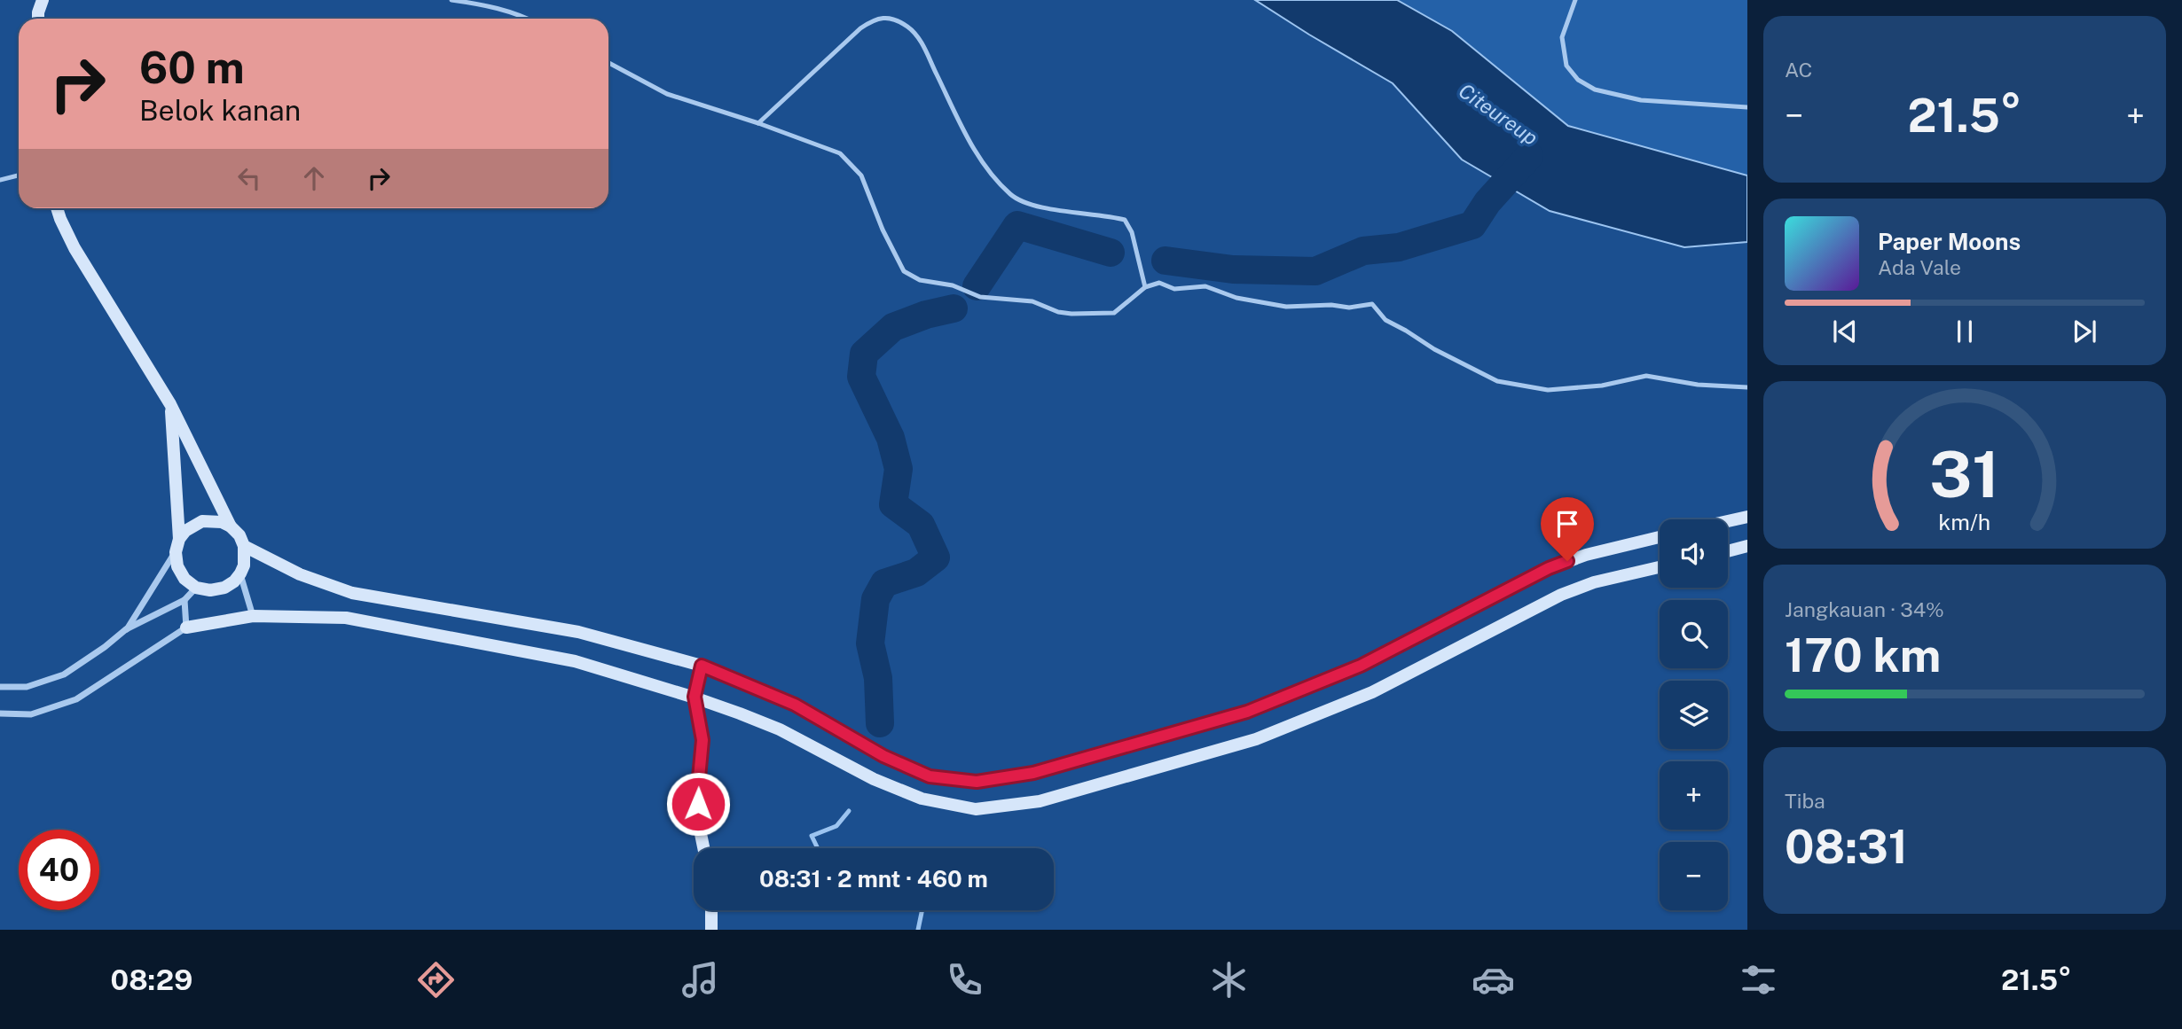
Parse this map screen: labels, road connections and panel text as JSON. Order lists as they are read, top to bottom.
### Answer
{
  "water": ["Citeureup"],
  "page": {
    "tile": [
      "AC",
      ["Jangkauan · 34%", "170 km"],
      ["Tiba", "08:31"]
    ],
    "turn": ["60 m", "Belok kanan"],
    "heat": ["−", "21.5°", "+"],
    "song": ["Paper Moons", "Ada Vale"],
    "map_buttons": ["+", "−"],
    "limit": "40",
    "trip": "08:31 · 2 mnt · 460 m",
    "tabs": ["08:29", "21.5°"],
    "gauge": ["31", "km/h"]
  }
}
